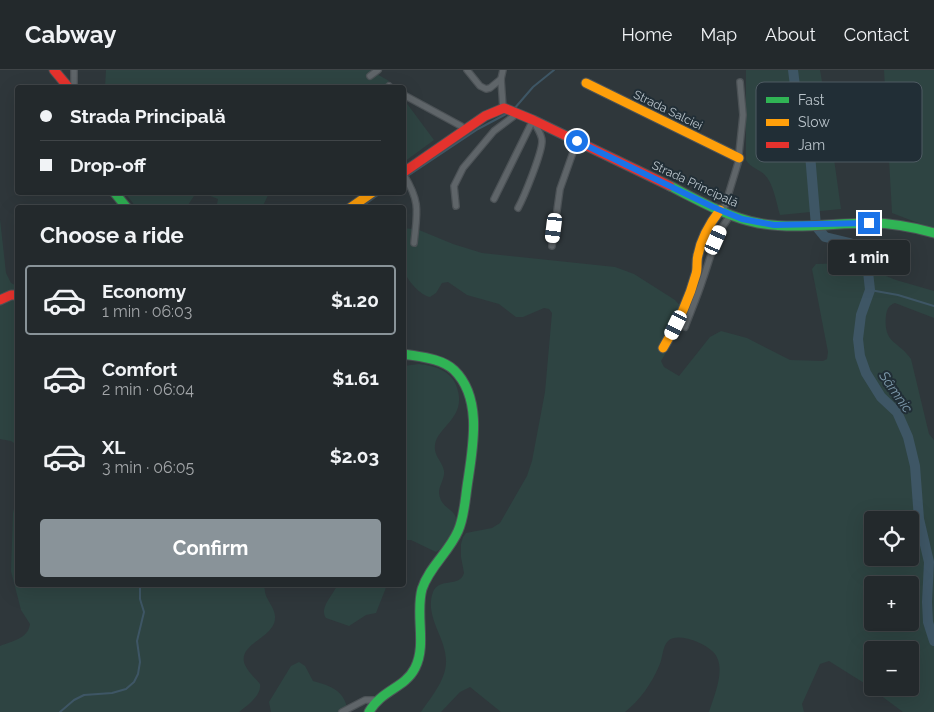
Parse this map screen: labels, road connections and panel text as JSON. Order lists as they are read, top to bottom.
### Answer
{
  "streets": {
    "street": ["Strada Salciei", "Strada Principală"]
  },
  "water": ["Sâmnic"],
  "legend": ["Fast", "Slow", "Jam"],
  "page": {
    "header": "Cabway",
    "nav": [
      "Home",
      "Map",
      "About",
      "Contact"
    ],
    "banner": ["Strada Principală", "Drop-off"],
    "heading": "Choose a ride",
    "bubble": "1 min",
    "list": [
      {
        "name": "Economy",
        "note": "1 min · 06:03",
        "value": "$1.20"
      },
      {
        "name": "Comfort",
        "note": "2 min · 06:04",
        "value": "$1.61"
      },
      {
        "name": "XL",
        "note": "3 min · 06:05",
        "value": "$2.03"
      }
    ],
    "buttons": "Confirm",
    "map_buttons": ["+", "−"]
  }
}
